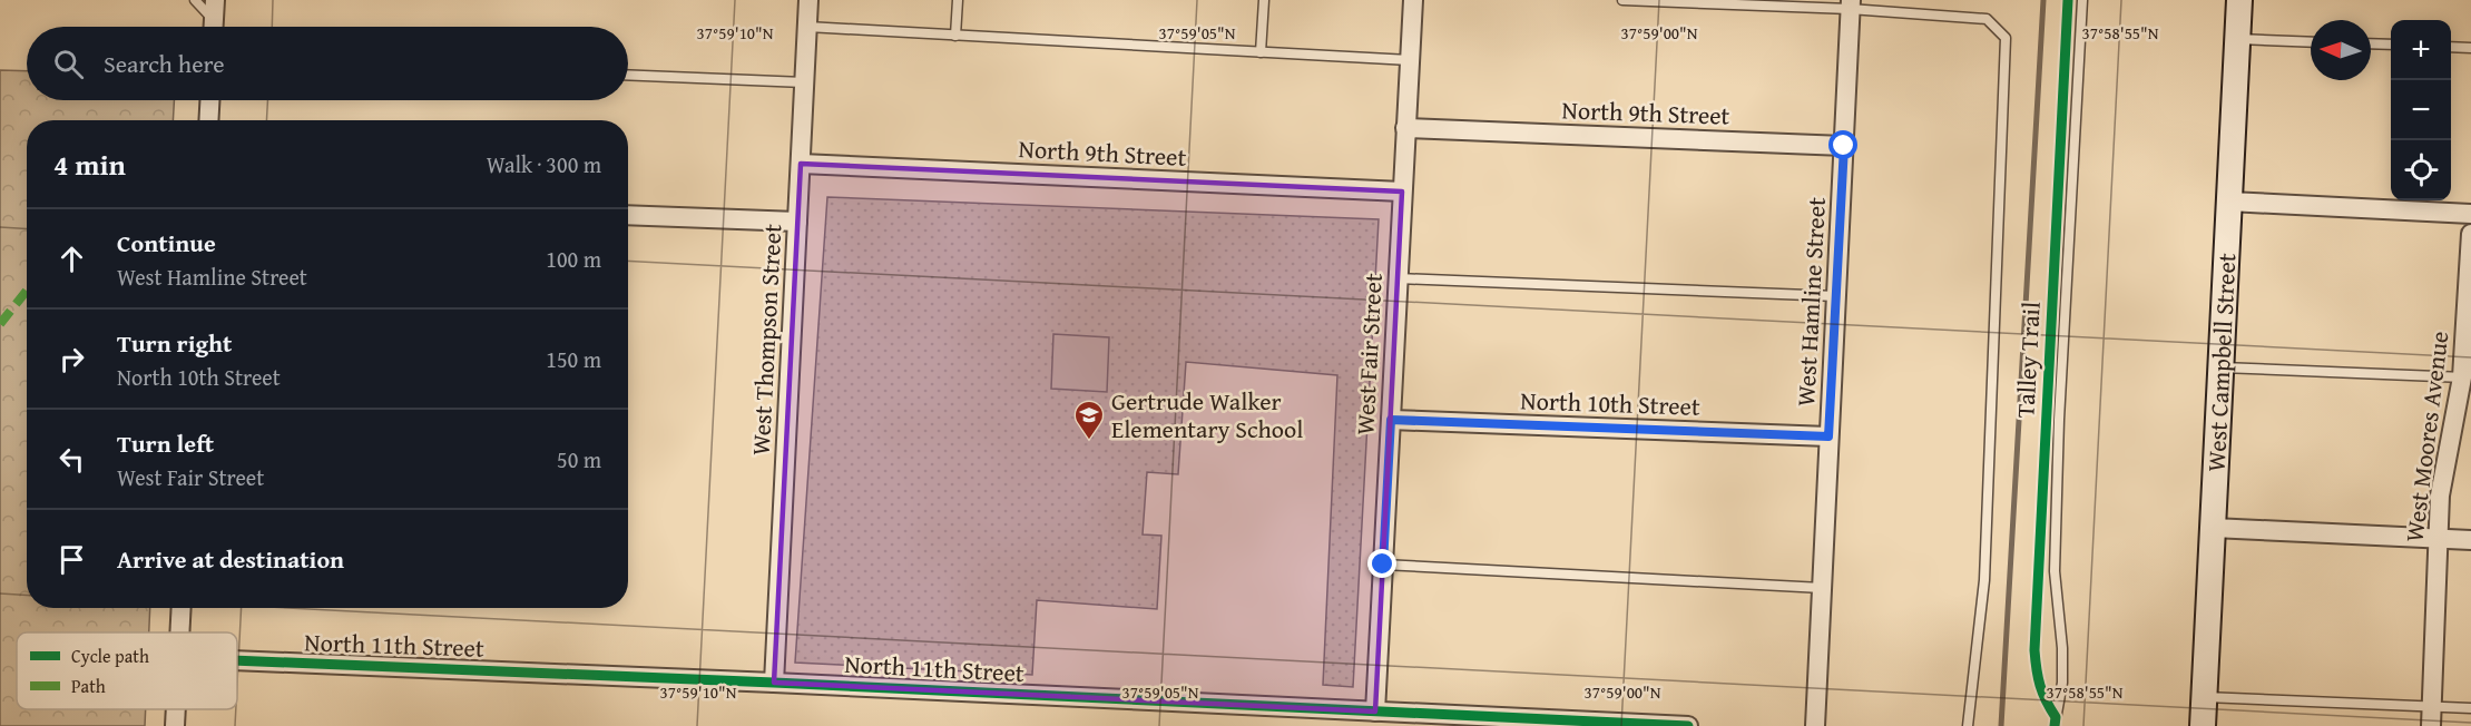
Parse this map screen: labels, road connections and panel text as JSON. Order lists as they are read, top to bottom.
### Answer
{
  "streets": {
    "street": [
      "North 9th Street",
      "West Hamline Street",
      "West Thompson Street",
      "West Fair Street",
      "West Campbell Street",
      "North 10th Street",
      "West Moores Avenue",
      "North 11th Street"
    ],
    "cycle path": ["Talley Trail"]
  },
  "crossings": [
    ["North 9th Street", "West Hamline Street"],
    ["North 9th Street", "West Thompson Street"],
    ["North 9th Street", "West Fair Street"],
    ["West Hamline Street", "North 10th Street"],
    ["West Thompson Street", "North 11th Street"],
    ["West Fair Street", "North 10th Street"],
    ["West Fair Street", "North 11th Street"]
  ],
  "places": {
    "school or university": ["Gertrude Walker Elementary School"]
  },
  "legend": ["Cycle path", "Path"],
  "north": "left",
  "page": {
    "map_buttons": ["+", "−"],
    "search": "Search here",
    "heading": ["4 min", "Walk · 300 m"],
    "list": [
      ["Continue", "West Hamline Street", "100 m"],
      ["Turn right", "North 10th Street", "150 m"],
      ["Turn left", "West Fair Street", "50 m"],
      "Arrive at destination"
    ]
  },
  "coordinates": [
    "37°59'10\"N",
    "37°59'05\"N",
    "37°59'00\"N",
    "37°58'55\"N"
  ]
}
